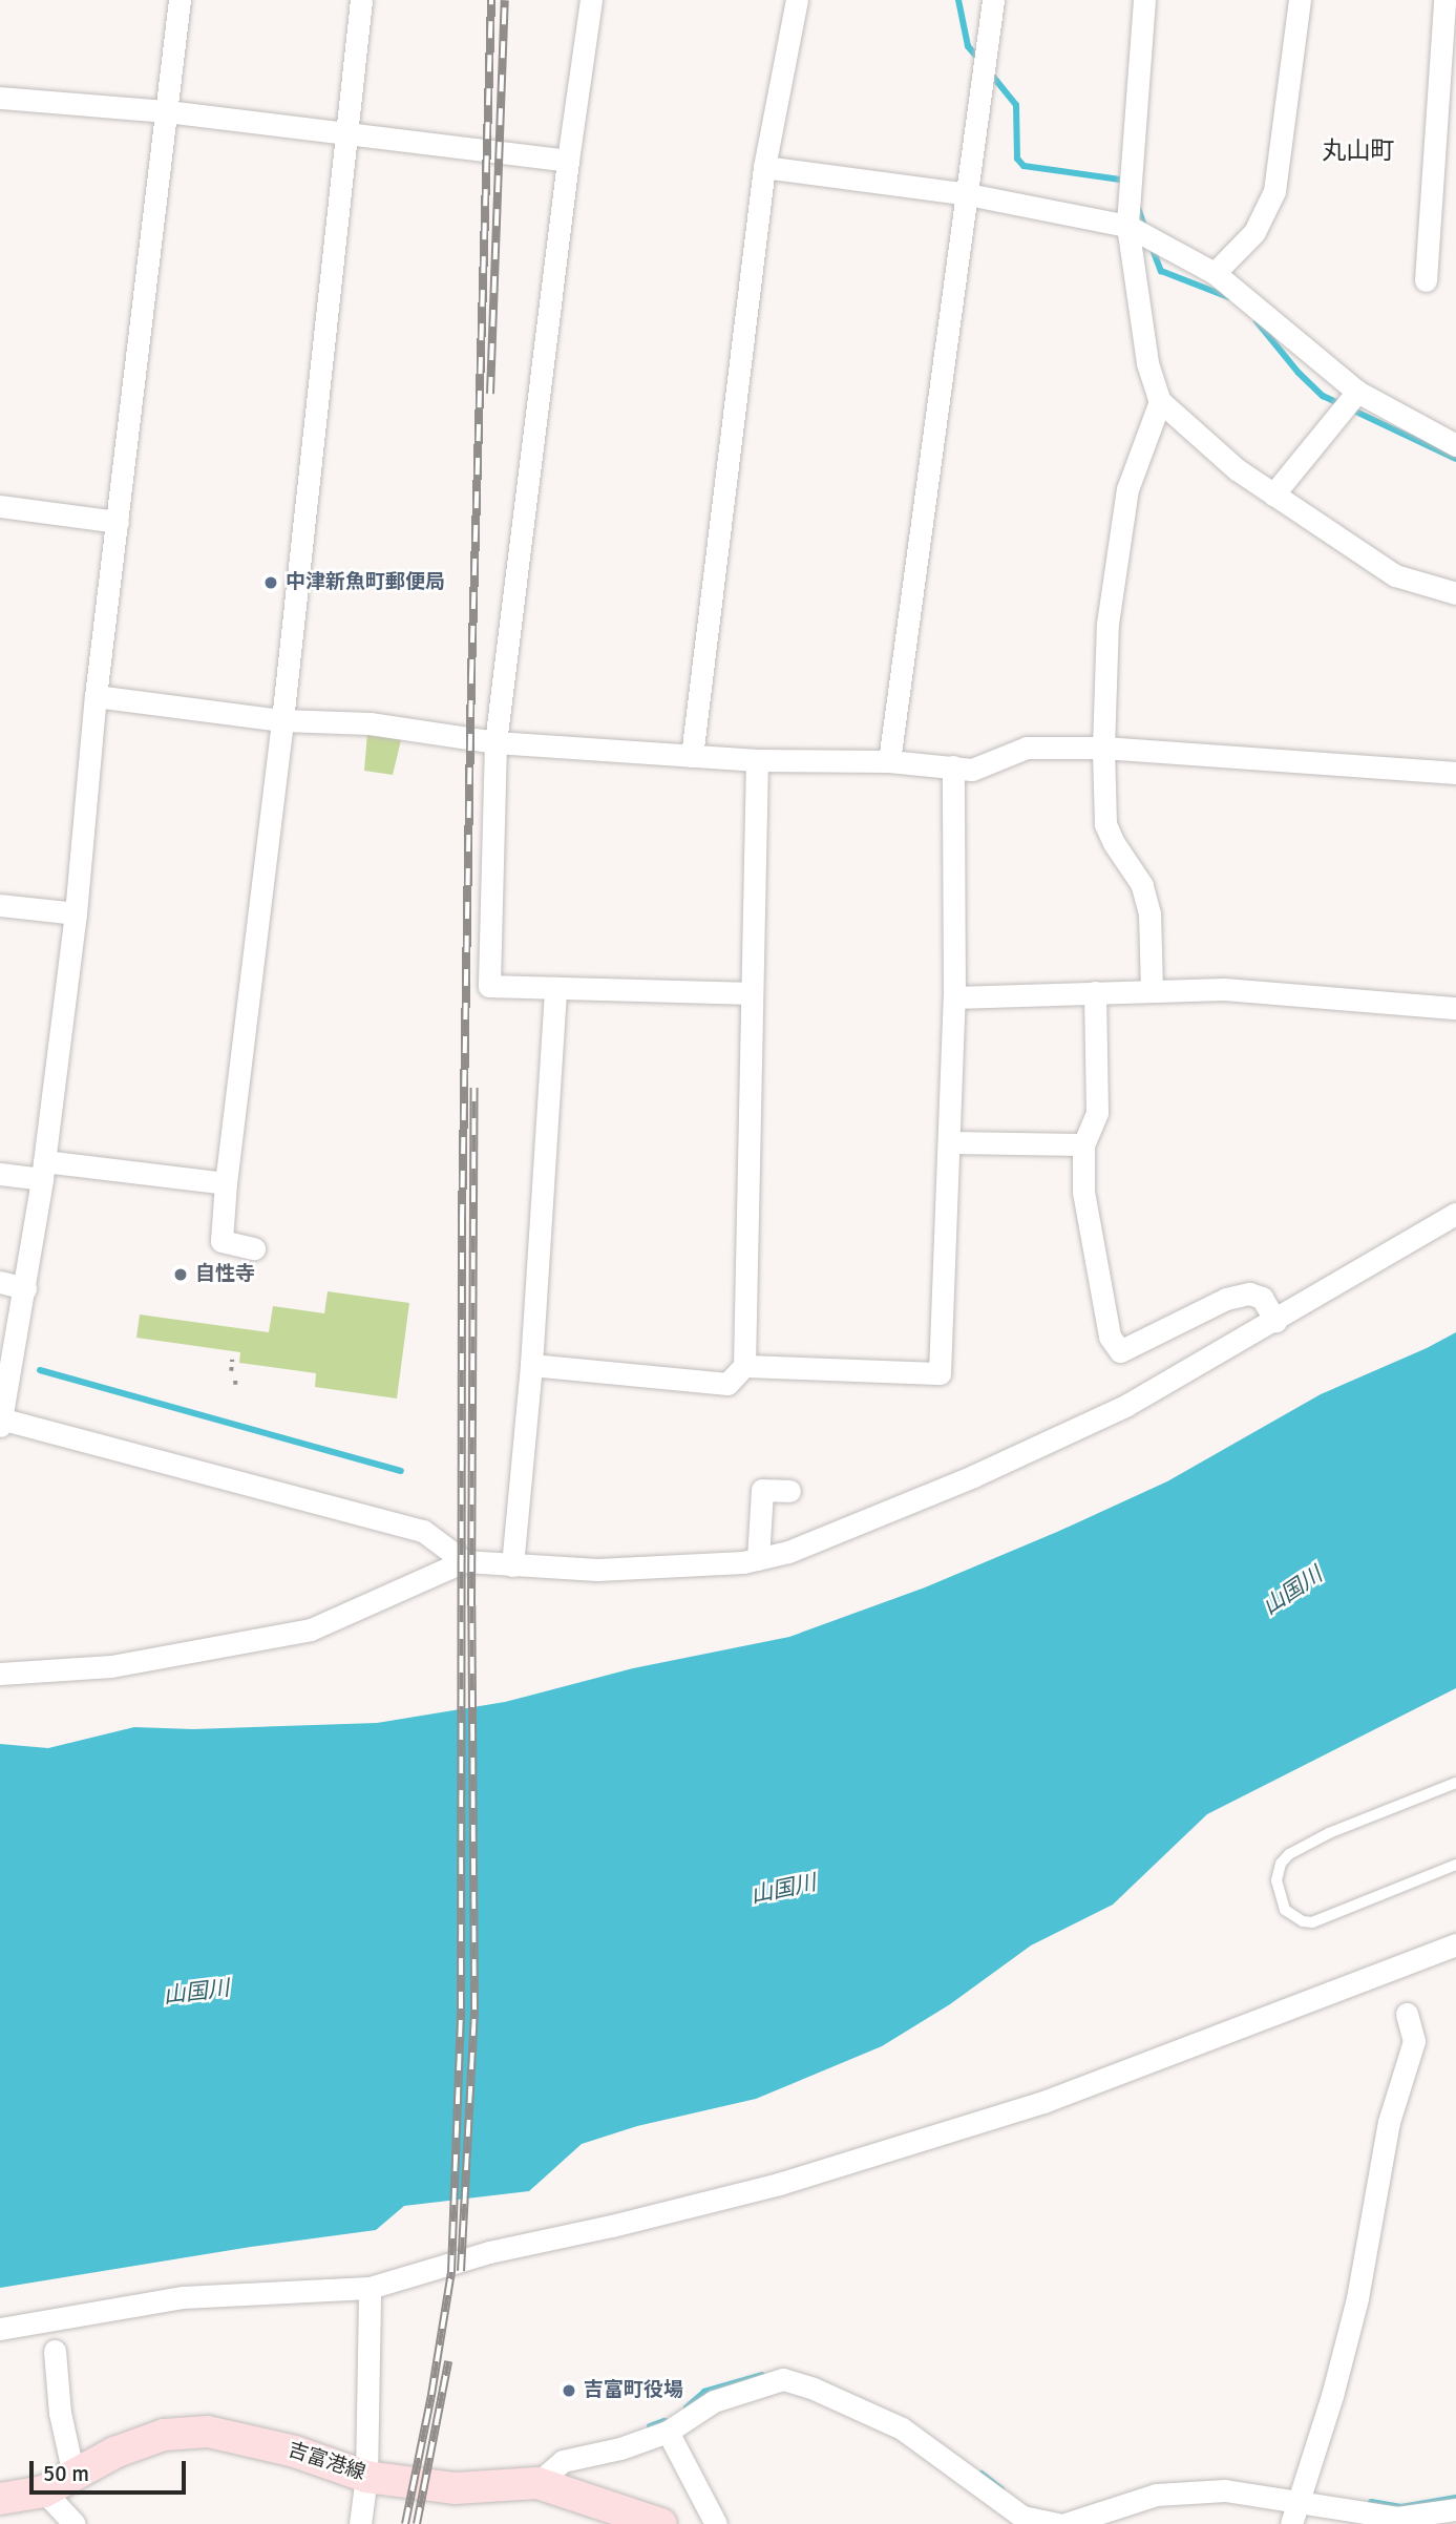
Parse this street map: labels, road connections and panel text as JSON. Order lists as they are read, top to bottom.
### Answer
{
  "streets": {
    "main road": ["吉富港線"]
  },
  "districts": ["丸山町"],
  "water": ["山国川"],
  "places": ["中津新魚町郵便局", "自性寺", "吉富町役場"],
  "scale_bar": "50 m"
}
